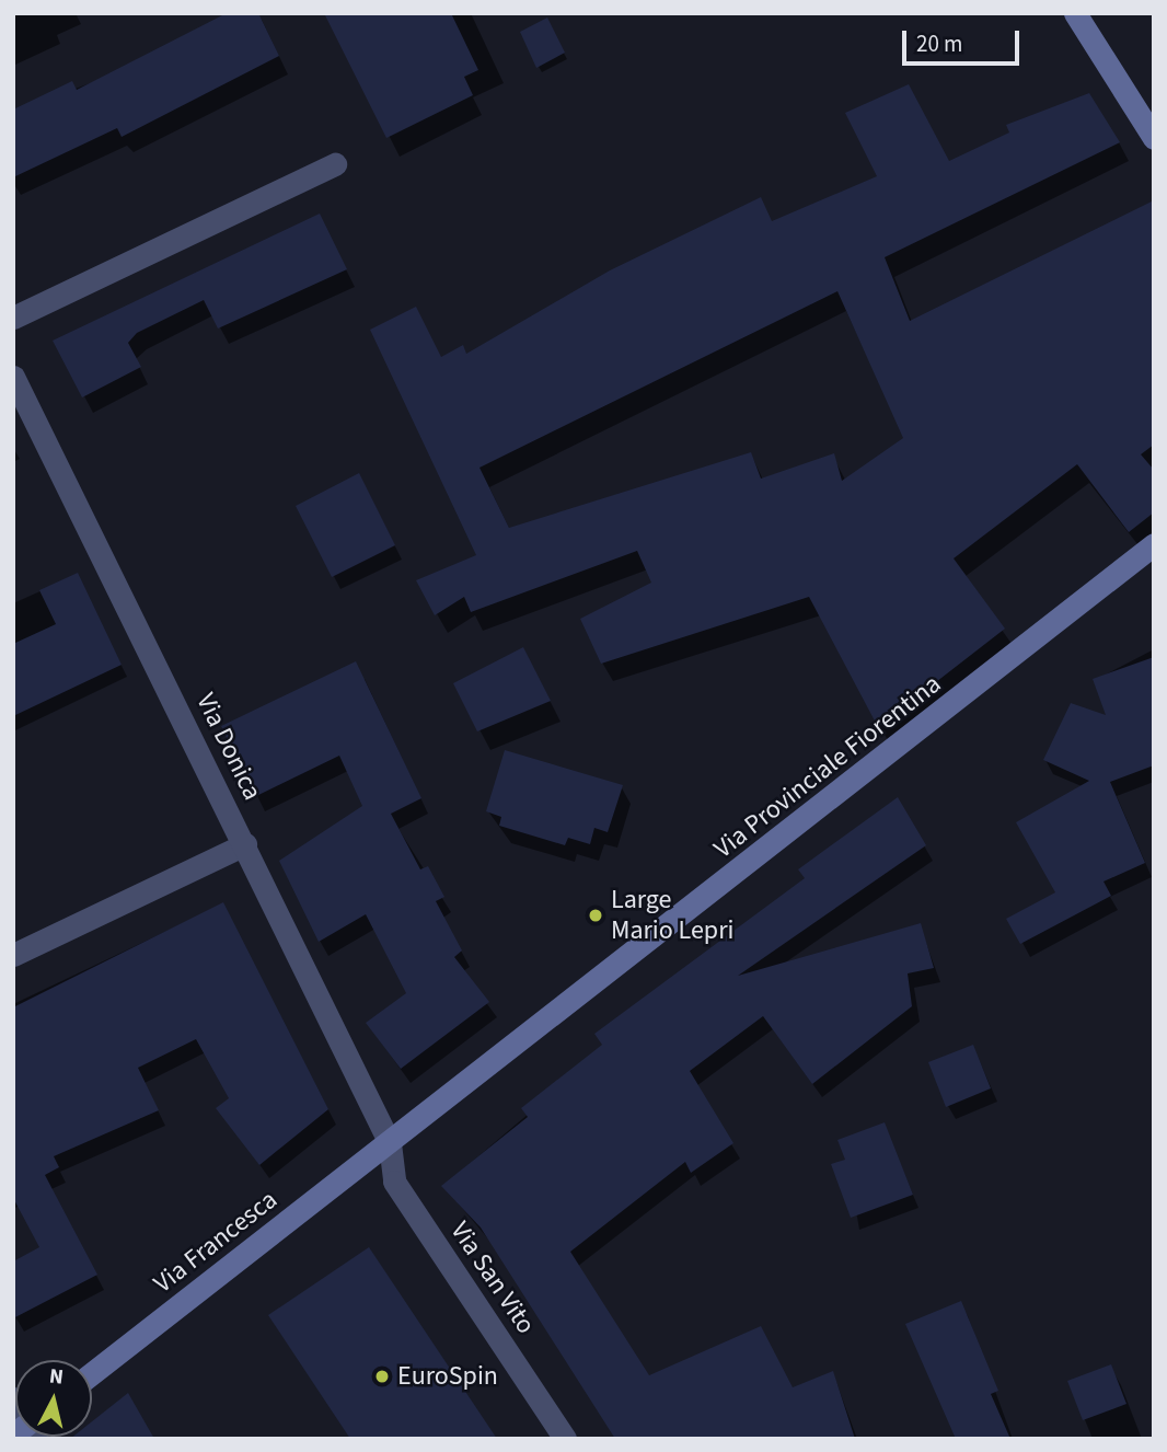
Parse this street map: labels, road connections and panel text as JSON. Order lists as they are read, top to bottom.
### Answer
{
  "streets": {
    "main road": ["Via Provinciale Fiorentina", "Via Francesca"],
    "street": ["Via Donica", "Via San Vito"]
  },
  "crossings": [
    ["Via Donica", "Via Provinciale Fiorentina"],
    ["Via Donica", "Via Francesca"],
    ["Via Donica", "Via San Vito"],
    ["Via Provinciale Fiorentina", "Via Francesca"],
    ["Via Provinciale Fiorentina", "Via San Vito"],
    ["Via Francesca", "Via San Vito"]
  ],
  "places": ["Large Mario Lepri", "EuroSpin"],
  "scale_bar": "20 m",
  "north": "top"
}
